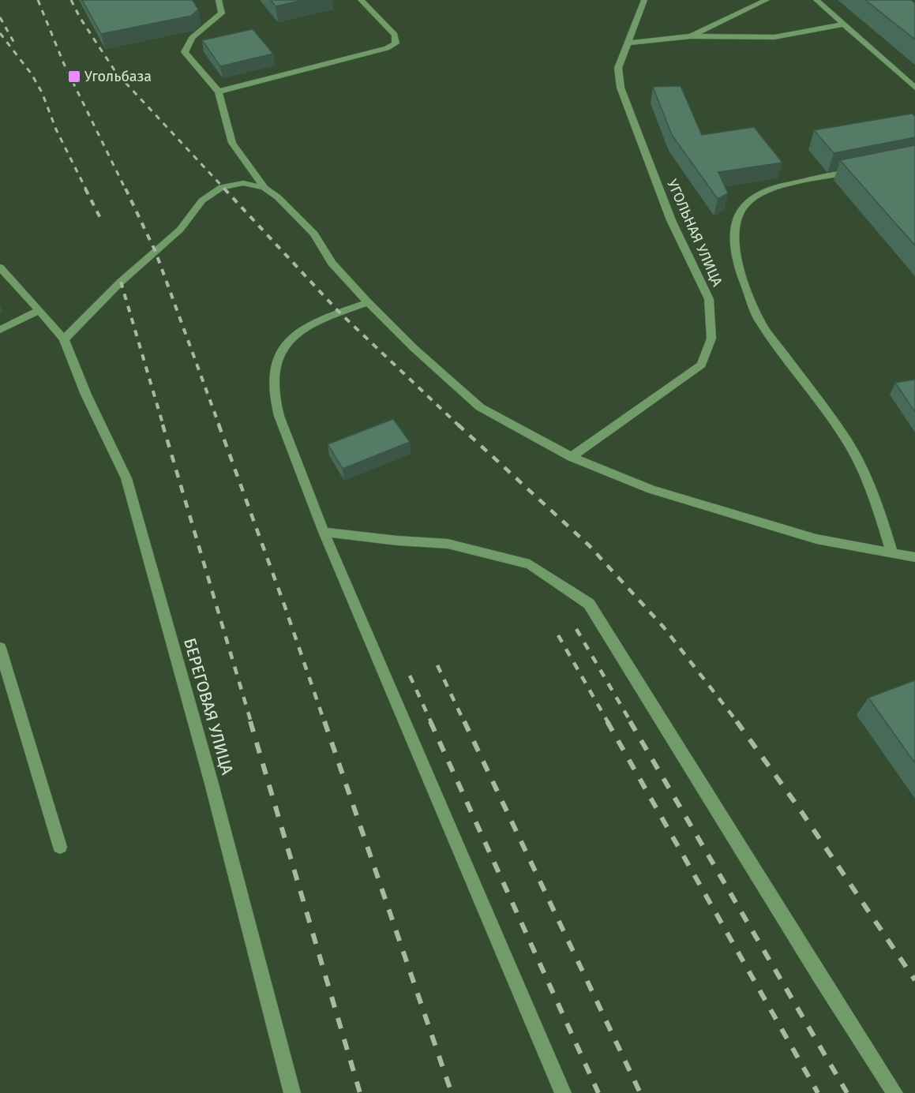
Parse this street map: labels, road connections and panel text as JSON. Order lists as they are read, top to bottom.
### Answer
{
  "streets": {
    "street": ["УГОЛЬНАЯ УЛИЦА", "БЕРЕГОВАЯ УЛИЦА"]
  },
  "places": {
    "transit": ["Угольбаза"]
  }
}
